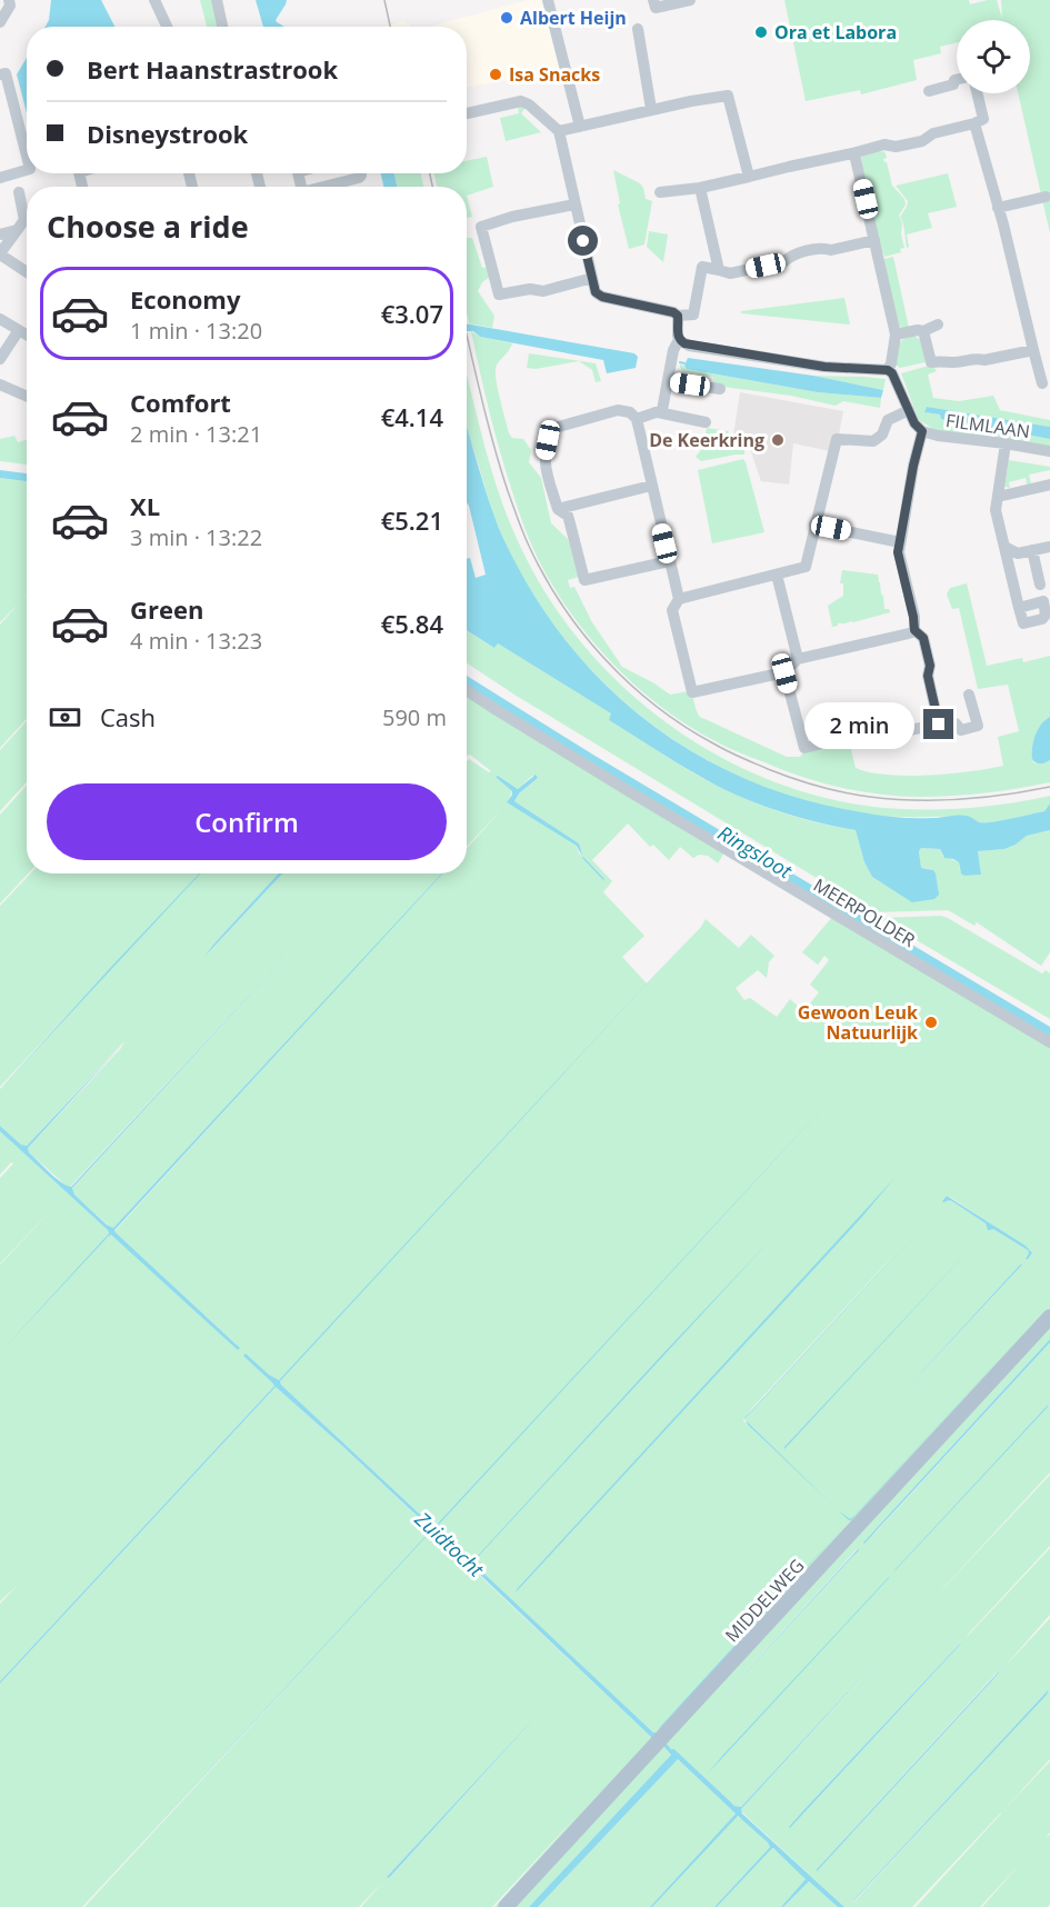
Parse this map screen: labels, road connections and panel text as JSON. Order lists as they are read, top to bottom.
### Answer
{
  "streets": {
    "main road": ["MIDDELWEG"],
    "street": ["FILMLAAN", "MEERPOLDER"]
  },
  "water": ["Ringsloot", "Zuidtocht"],
  "places": [
    "Albert Heijn",
    "Ora et Labora",
    "Isa Snacks",
    "De Keerkring",
    "Gewoon Leuk Natuurlijk"
  ],
  "page": {
    "banner": ["Bert Haanstrastrook", "Disneystrook"],
    "heading": "Choose a ride",
    "list": [
      {
        "name": "Economy",
        "note": "1 min · 13:20",
        "value": "€3.07"
      },
      {
        "name": "Comfort",
        "note": "2 min · 13:21",
        "value": "€4.14"
      },
      {
        "name": "XL",
        "note": "3 min · 13:22",
        "value": "€5.21"
      },
      {
        "name": "Green",
        "note": "4 min · 13:23",
        "value": "€5.84"
      }
    ],
    "pay": ["Cash", "590 m"],
    "bubble": "2 min",
    "buttons": "Confirm"
  }
}
